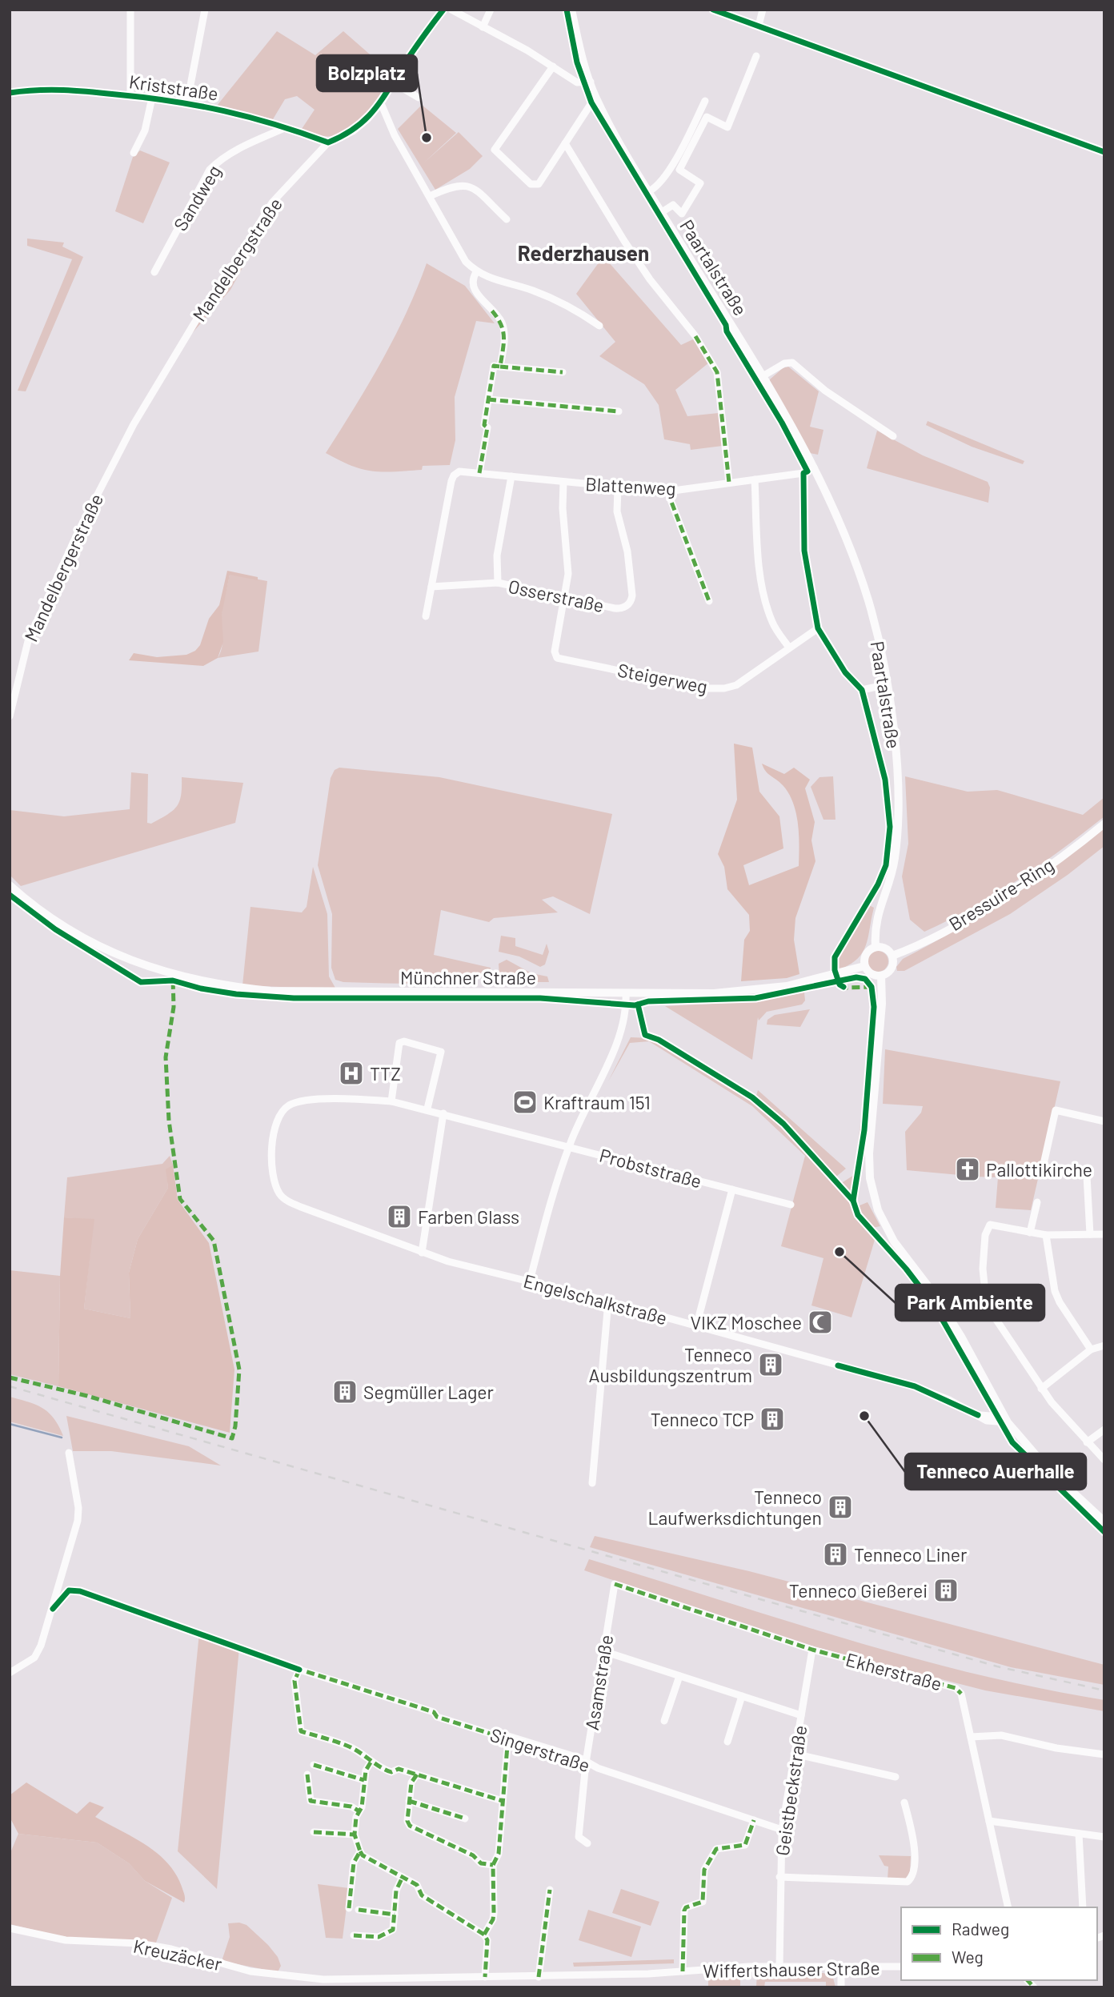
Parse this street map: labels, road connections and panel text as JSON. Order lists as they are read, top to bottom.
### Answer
{
  "streets": {
    "main road": ["Paartalstraße", "Bressuire-Ring", "Münchner Straße"],
    "street": [
      "Kriststraße",
      "Sandweg",
      "Mandelbergstraße",
      "Blattenweg",
      "Mandelbergerstraße",
      "Osserstraße",
      "Steigerweg",
      "Probststraße",
      "Engelschalkstraße",
      "Ekherstraße",
      "Asamstraße",
      "Singerstraße",
      "Geistbeckstraße",
      "Kreuzäcker",
      "Wiffertshauser Straße"
    ]
  },
  "crossings": [
    ["Kriststraße", "Sandweg"],
    ["Kriststraße", "Mandelbergstraße"],
    ["Mandelbergstraße", "Mandelbergerstraße"],
    ["Paartalstraße", "Blattenweg"],
    ["Paartalstraße", "Bressuire-Ring"],
    ["Blattenweg", "Osserstraße"],
    ["Osserstraße", "Steigerweg"],
    ["Probststraße", "Engelschalkstraße"],
    ["Ekherstraße", "Asamstraße"],
    ["Ekherstraße", "Geistbeckstraße"],
    ["Asamstraße", "Singerstraße"],
    ["Singerstraße", "Geistbeckstraße"],
    ["Geistbeckstraße", "Wiffertshauser Straße"],
    ["Kreuzäcker", "Wiffertshauser Straße"]
  ],
  "districts": ["Rederzhausen"],
  "places": {
    "other": ["Bolzplatz", "Park Ambiente", "Tenneco Auerhalle"],
    "hospital": ["TTZ"],
    "sports": ["Kraftraum 151"],
    "church": ["Pallottikirche"],
    "building": [
      "Farben Glass",
      "Tenneco Ausbildungszentrum",
      "Segmüller Lager",
      "Tenneco TCP",
      "Tenneco Laufwerksdichtungen",
      "Tenneco Liner",
      "Tenneco Gießerei"
    ],
    "mosque": ["VIKZ Moschee"]
  },
  "legend": ["Radweg", "Weg"]
}
